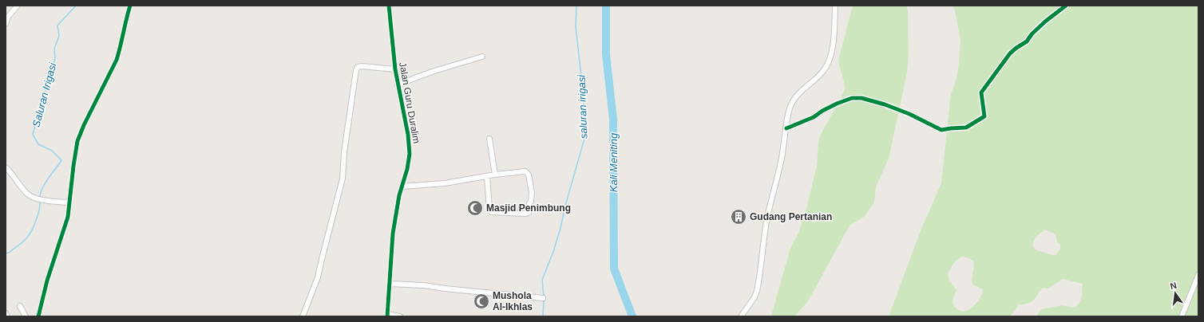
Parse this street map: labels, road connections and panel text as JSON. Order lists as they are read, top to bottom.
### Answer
{
  "streets": {
    "street": ["Jalan Guru Duralim"]
  },
  "water": ["Saluran Irigasi", "saluran irigasi", "Kali Meniting"],
  "places": {
    "mosque": ["Masjid Penimbung", "Mushola Al-Ikhlas"],
    "building": ["Gudang Pertanian"]
  },
  "north": "top"
}
